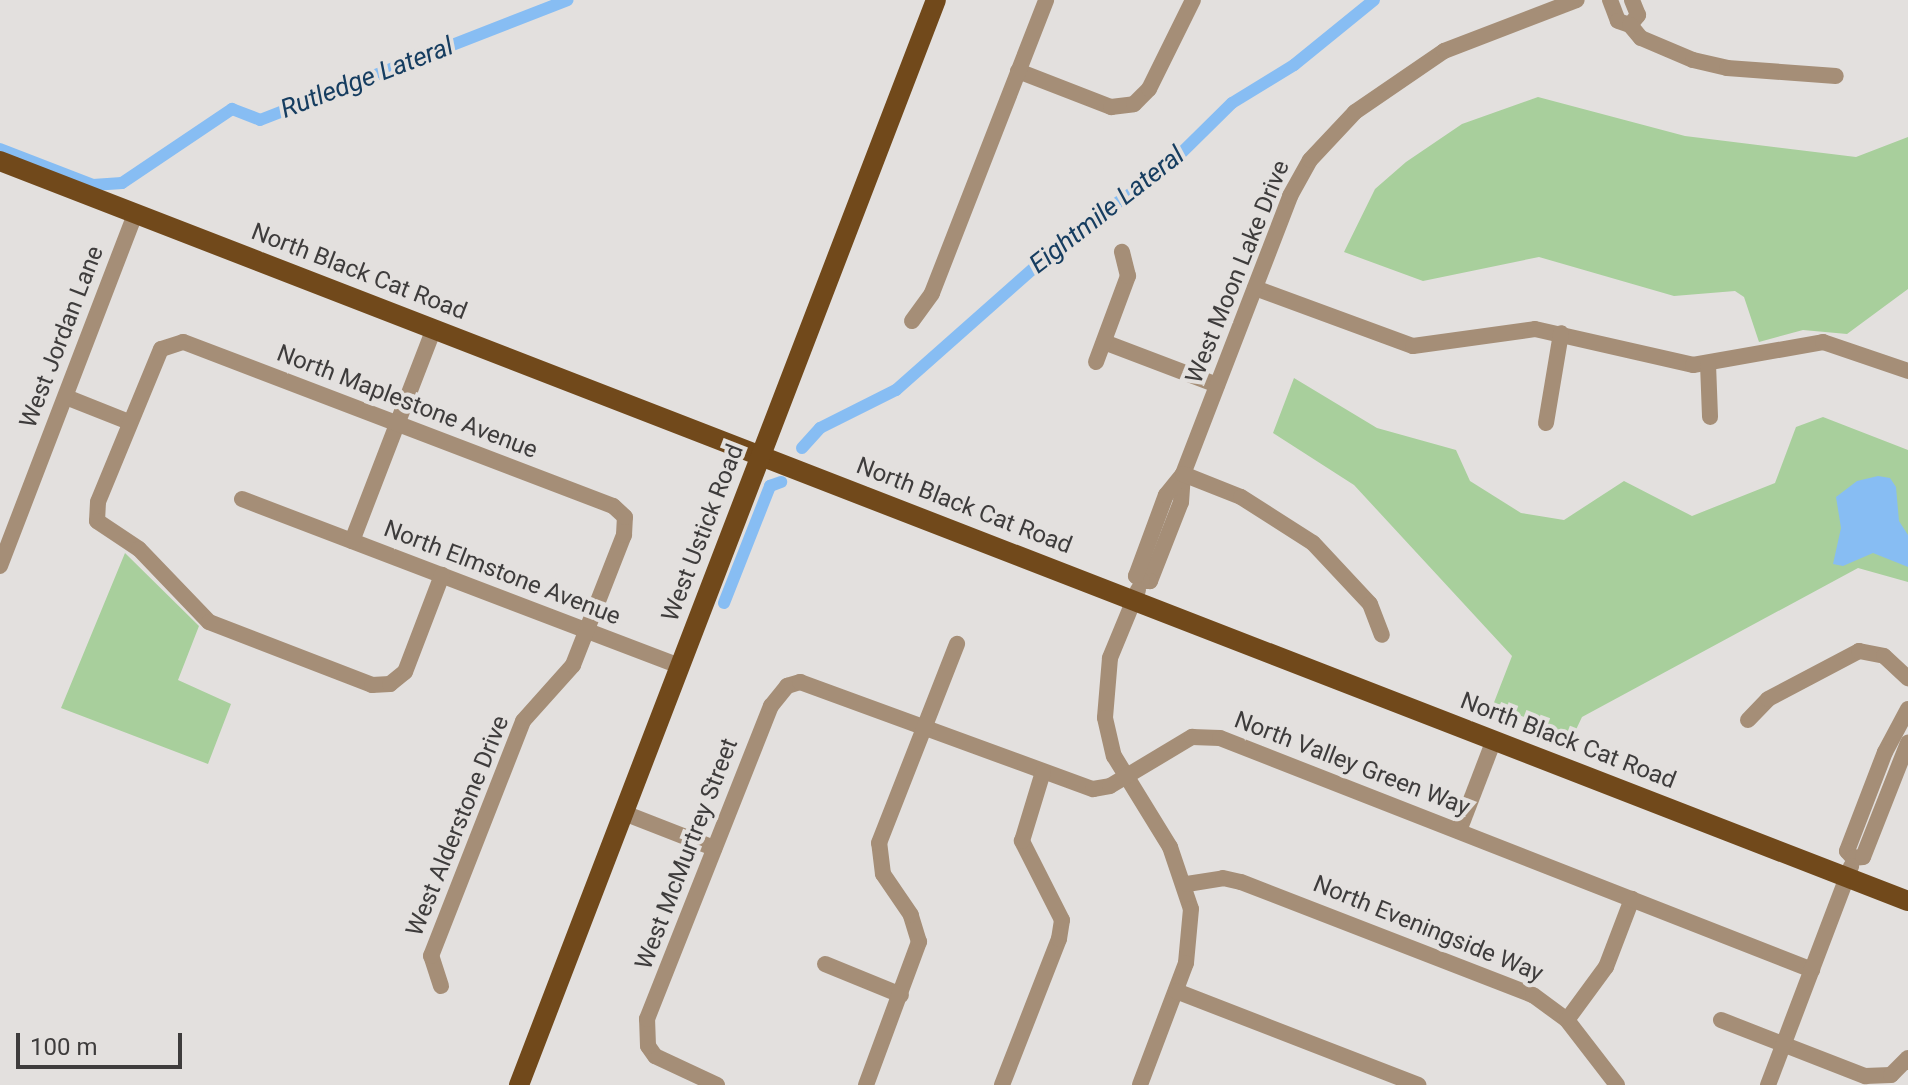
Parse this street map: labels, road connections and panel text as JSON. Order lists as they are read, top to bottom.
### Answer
{
  "streets": {
    "main road": ["North Black Cat Road", "West Ustick Road"],
    "street": [
      "West Moon Lake Drive",
      "West Jordan Lane",
      "North Maplestone Avenue",
      "North Elmstone Avenue",
      "North Valley Green Way",
      "West Alderstone Drive",
      "West McMurtrey Street",
      "North Eveningside Way"
    ]
  },
  "crossings": [
    ["North Black Cat Road", "West Moon Lake Drive"],
    ["North Black Cat Road", "West Jordan Lane"],
    ["North Black Cat Road", "West Ustick Road"],
    ["North Maplestone Avenue", "West Alderstone Drive"],
    ["West Ustick Road", "North Elmstone Avenue"],
    ["North Elmstone Avenue", "West Alderstone Drive"],
    ["North Valley Green Way", "West McMurtrey Street"]
  ],
  "water": ["Rutledge Lateral", "Eightmile Lateral"],
  "scale_bar": "100 m"
}
